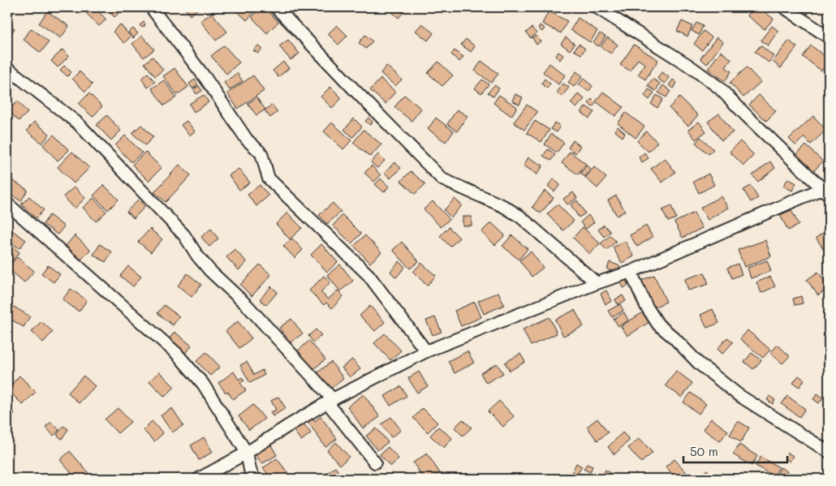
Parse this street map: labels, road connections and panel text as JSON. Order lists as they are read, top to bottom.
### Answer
{
  "scale_bar": "50 m"
}
